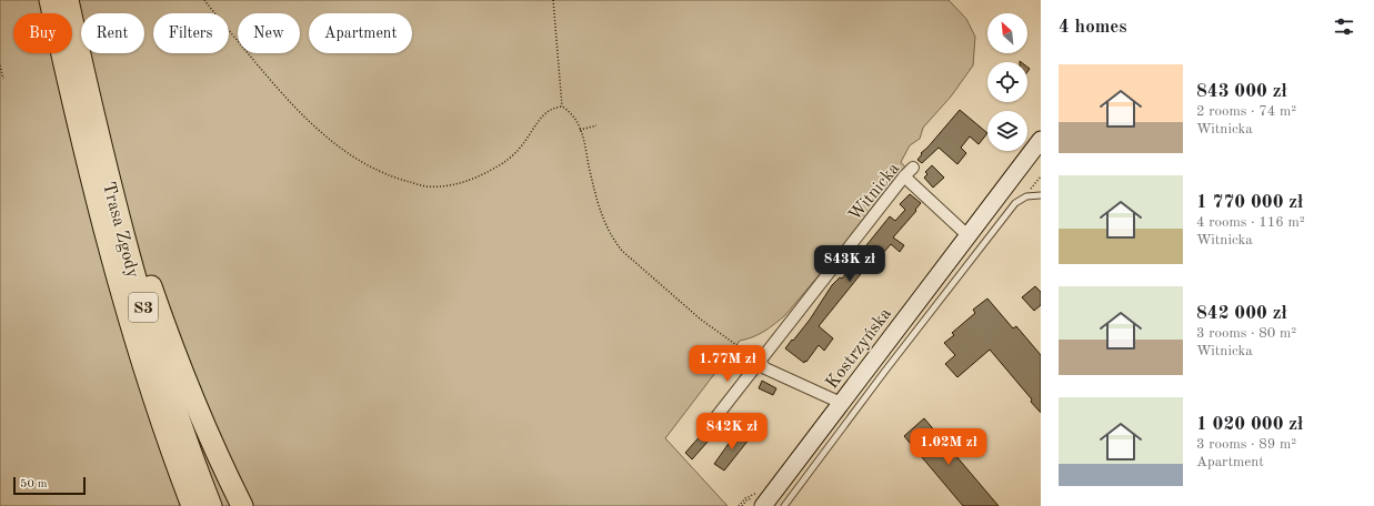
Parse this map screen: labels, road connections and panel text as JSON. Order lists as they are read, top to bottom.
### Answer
{
  "streets": {
    "highway": ["Trasa Zgody", "S3"],
    "main road": ["Kostrzyńska"],
    "street": ["Witnicka"]
  },
  "scale_bar": "50 m",
  "north": "top left",
  "page": {
    "heading": "4 homes",
    "chip": [
      "Buy",
      "Rent",
      "Filters",
      "New",
      "Apartment"
    ],
    "list": [
      {
        "name": "843 000 zł",
        "note": "2 rooms · 74 m² · Witnicka"
      },
      {
        "name": "1 770 000 zł",
        "note": "4 rooms · 116 m² · Witnicka"
      },
      {
        "name": "842 000 zł",
        "note": "3 rooms · 80 m² · Witnicka"
      },
      {
        "name": "1 020 000 zł",
        "note": "3 rooms · 89 m² · Apartment"
      }
    ],
    "price": [
      "843K zł",
      "1.77M zł",
      "842K zł",
      "1.02M zł"
    ],
    "scale": "50 m"
  }
}
